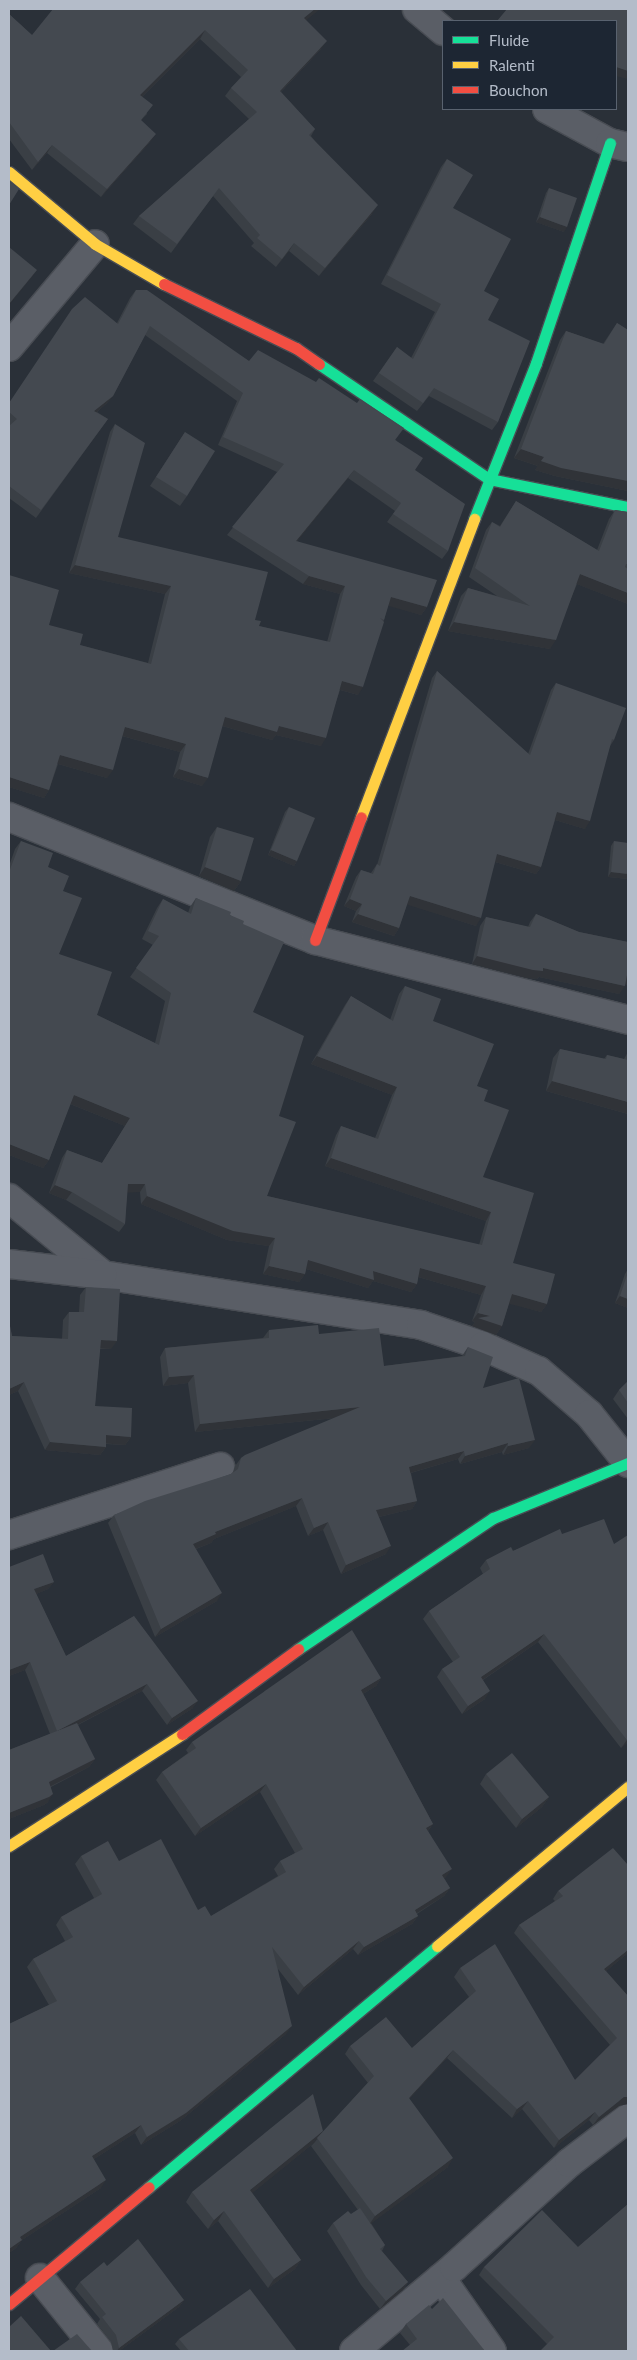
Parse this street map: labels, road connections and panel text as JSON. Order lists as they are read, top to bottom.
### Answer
{
  "legend": ["Fluide", "Ralenti", "Bouchon"]
}
